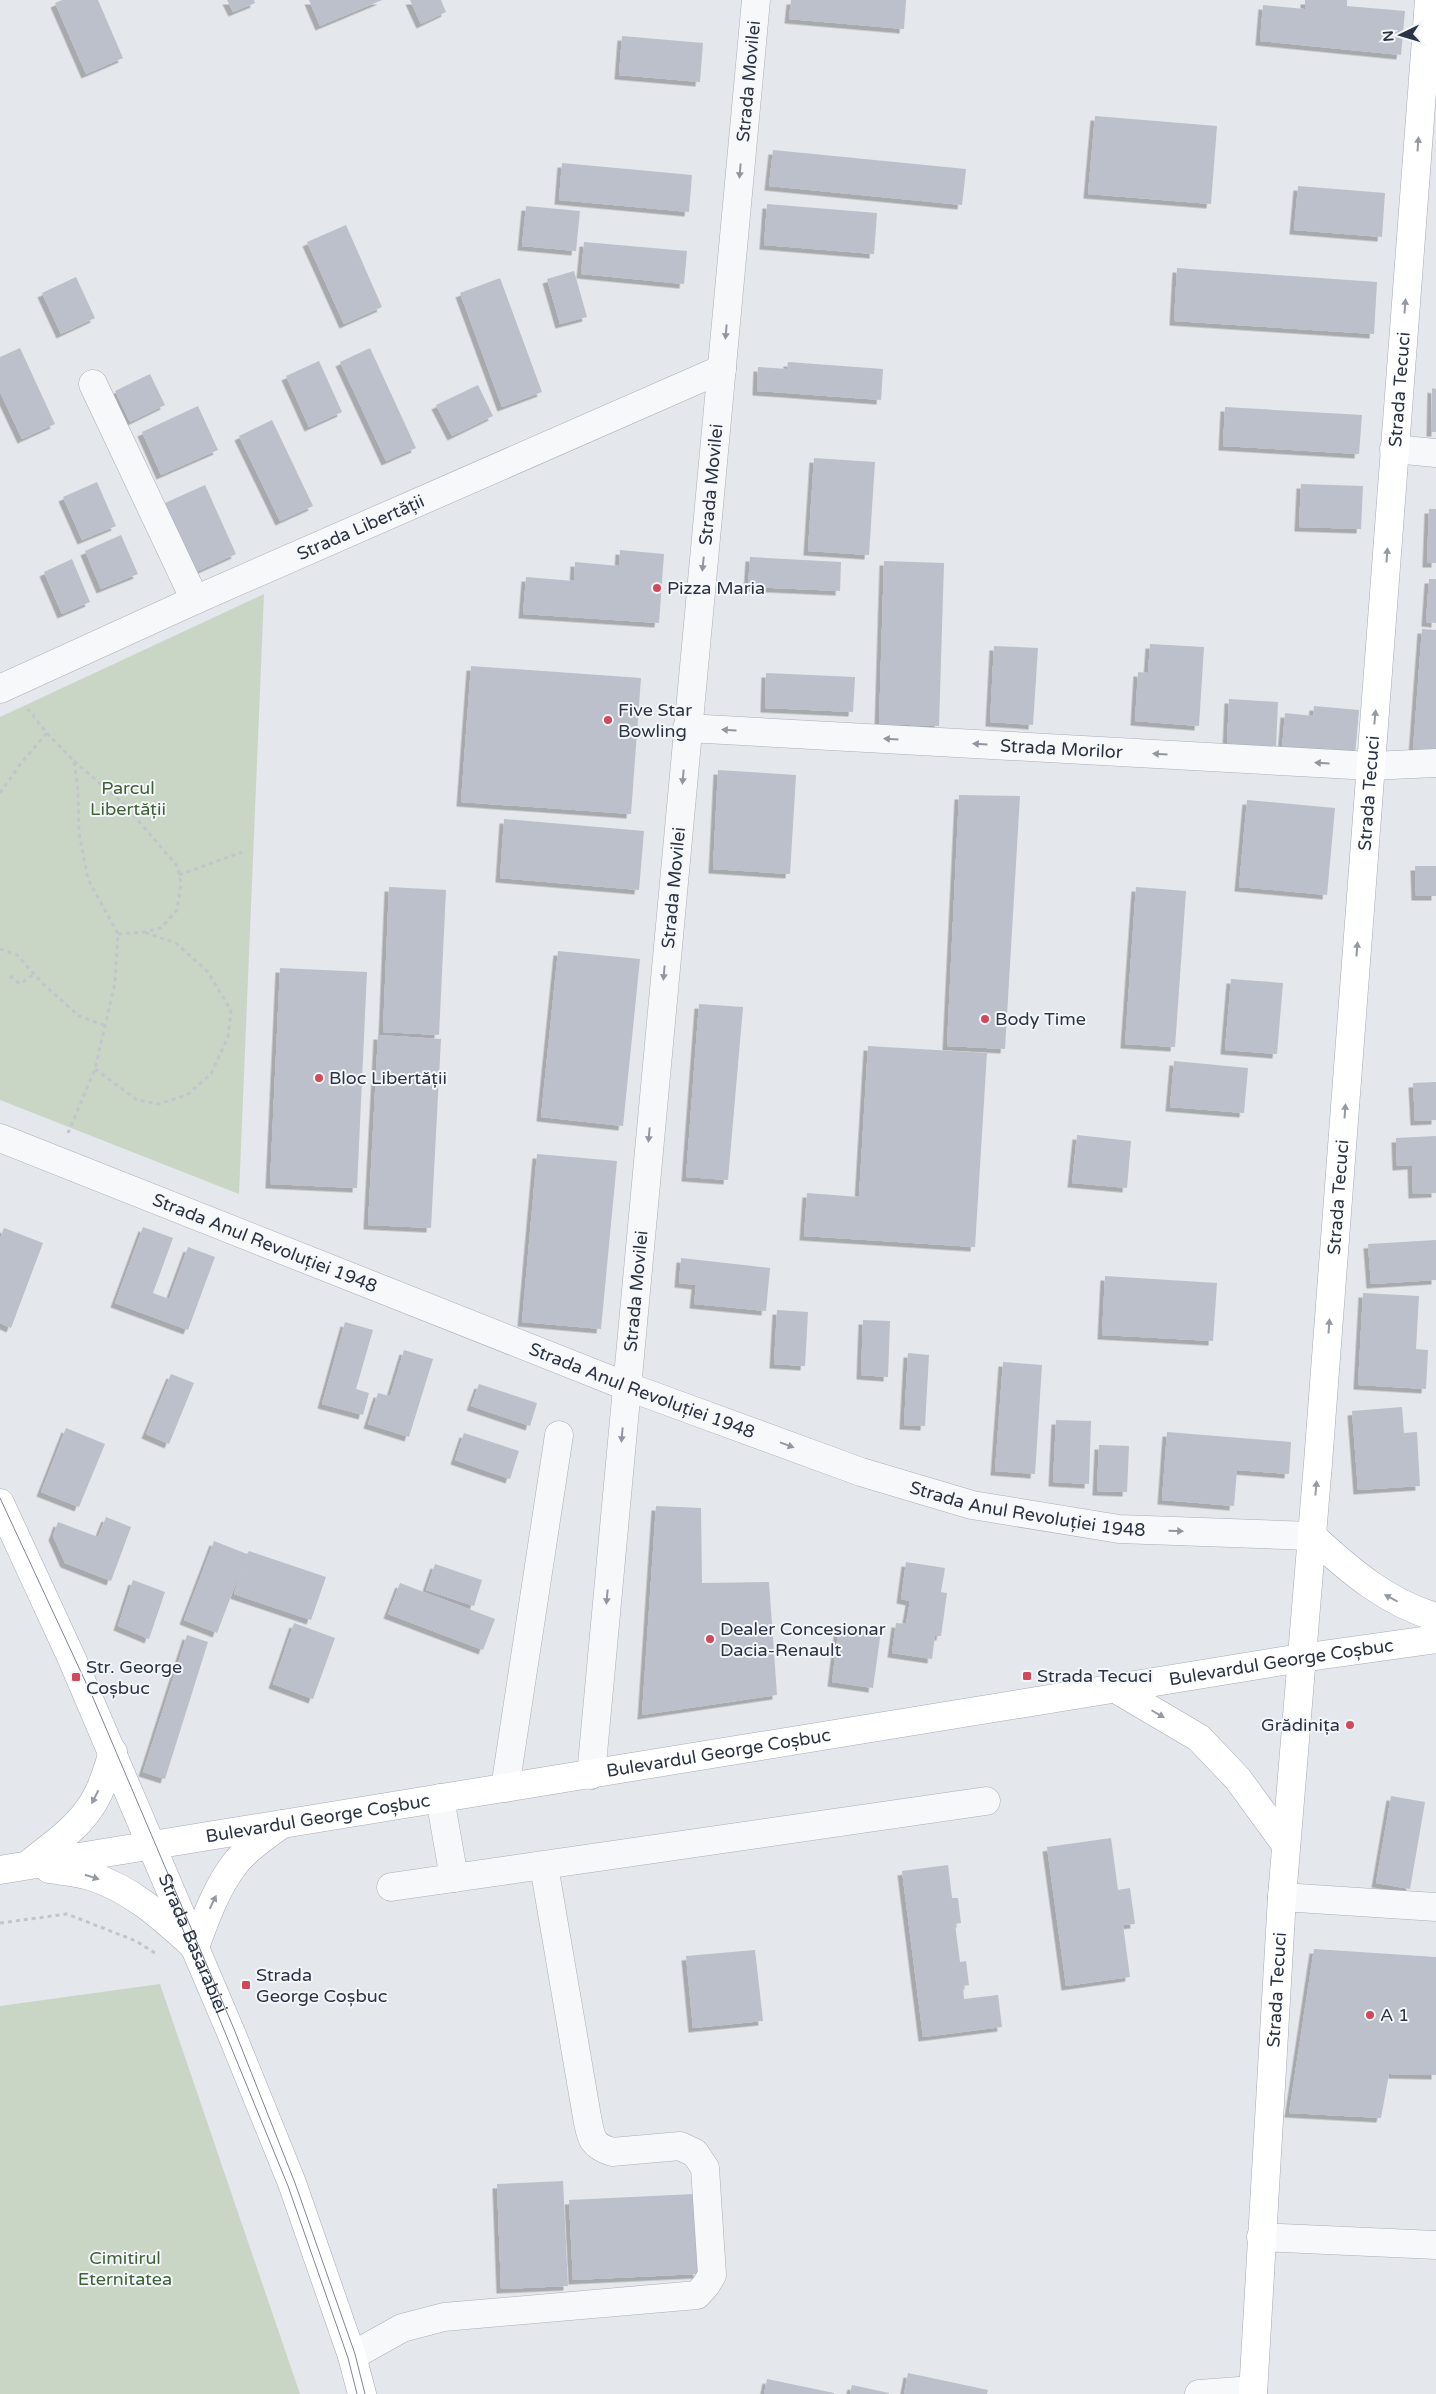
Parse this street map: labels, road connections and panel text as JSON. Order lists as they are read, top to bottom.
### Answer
{
  "streets": {
    "main road": ["Strada Tecuci", "Bulevardul George Coșbuc", "Strada Basarabiei"],
    "street": [
      "Strada Movilei",
      "Strada Libertății",
      "Strada Morilor",
      "Strada Anul Revoluției 1948"
    ]
  },
  "crossings": [
    ["Strada Movilei", "Strada Libertății"],
    ["Strada Movilei", "Strada Morilor"],
    ["Strada Movilei", "Strada Anul Revoluției 1948"],
    ["Strada Movilei", "Bulevardul George Coșbuc"],
    ["Strada Tecuci", "Strada Morilor"],
    ["Strada Tecuci", "Strada Anul Revoluției 1948"],
    ["Strada Tecuci", "Bulevardul George Coșbuc"],
    ["Bulevardul George Coșbuc", "Strada Basarabiei"]
  ],
  "one_way": [
    "Strada Movilei",
    "Strada Tecuci",
    "Strada Morilor",
    "Strada Anul Revoluției 1948"
  ],
  "parks": ["Parcul Libertății", "Cimitirul Eternitatea"],
  "places": {
    "other": [
      "Pizza Maria",
      "Five Star Bowling",
      "Body Time",
      "Bloc Libertății",
      "Dealer Concesionar Dacia-Renault",
      "Grădinița",
      "A 1"
    ],
    "transit": ["Strada Tecuci", "Str. George Coșbuc", "Strada George Coșbuc"]
  },
  "north": "left"
}
